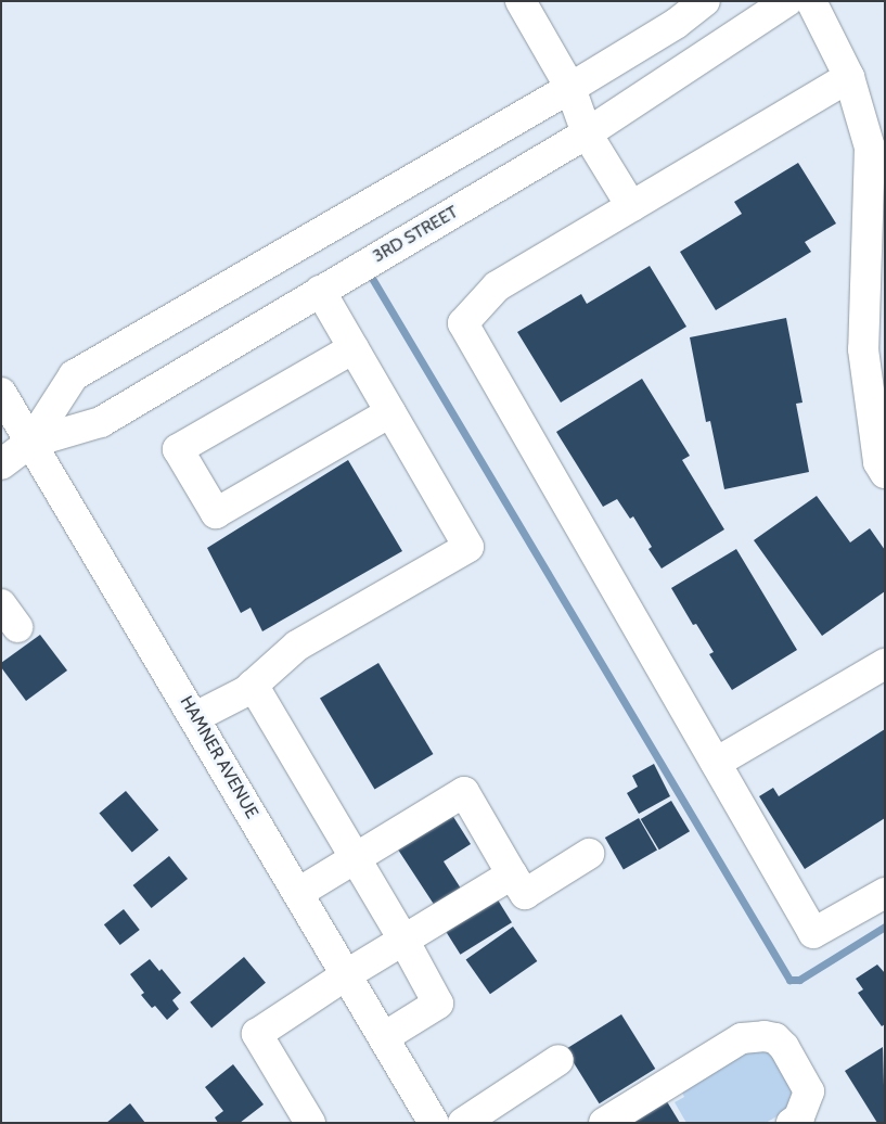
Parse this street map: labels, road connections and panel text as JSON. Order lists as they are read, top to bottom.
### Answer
{
  "streets": {
    "street": ["3RD STREET", "HAMNER AVENUE"]
  },
  "crossings": [
    ["3RD STREET", "HAMNER AVENUE"]
  ]
}
